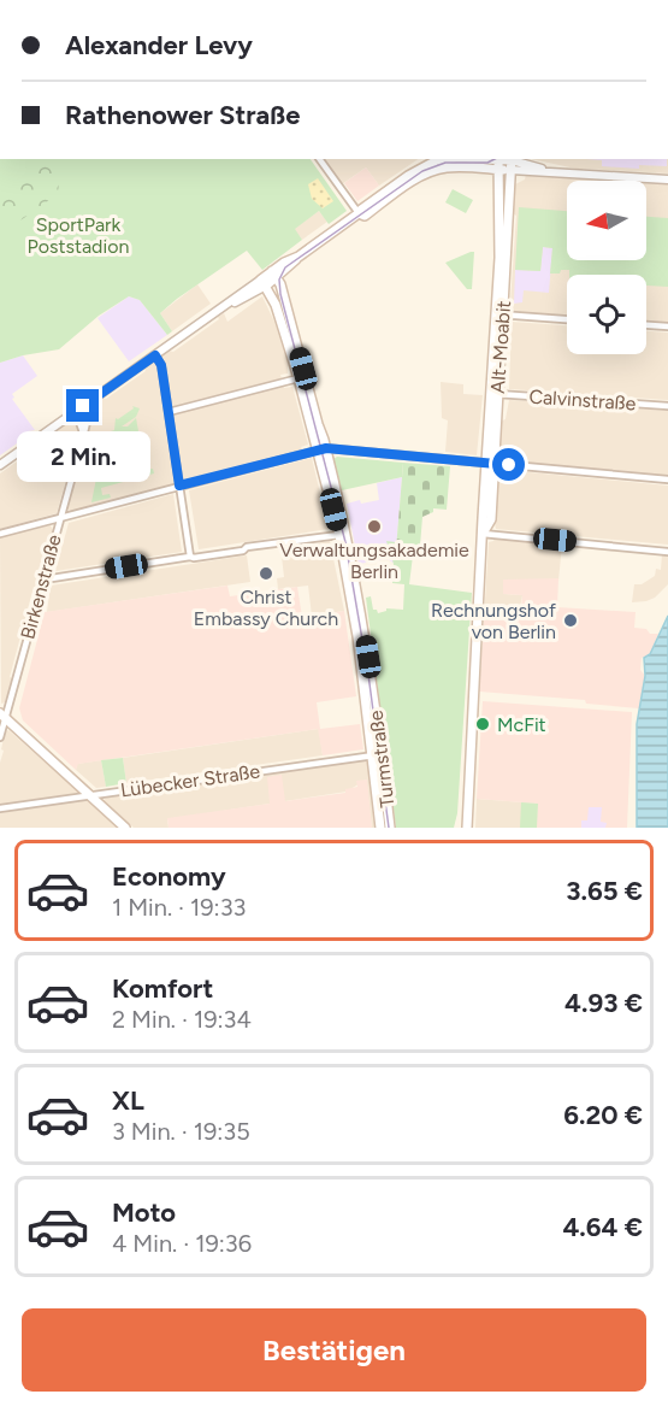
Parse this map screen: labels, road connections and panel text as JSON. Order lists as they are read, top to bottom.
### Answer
{
  "streets": {
    "main road": ["Alt-Moabit", "Turmstraße"],
    "street": ["Calvinstraße", "Birkenstraße", "Lübecker Straße"]
  },
  "crossings": [
    ["Alt-Moabit", "Calvinstraße"],
    ["Turmstraße", "Lübecker Straße"]
  ],
  "parks": ["SportPark Poststadion"],
  "places": [
    "Verwaltungsakademie Berlin",
    "Christ Embassy Church",
    "Rechnungshof von Berlin",
    "McFit"
  ],
  "north": "left",
  "page": {
    "banner": ["Alexander Levy", "Rathenower Straße"],
    "bubble": "2 Min.",
    "list": [
      {
        "name": "Economy",
        "note": "1 Min. · 19:33",
        "value": "3.65 €"
      },
      {
        "name": "Komfort",
        "note": "2 Min. · 19:34",
        "value": "4.93 €"
      },
      {
        "name": "XL",
        "note": "3 Min. · 19:35",
        "value": "6.20 €"
      },
      {
        "name": "Moto",
        "note": "4 Min. · 19:36",
        "value": "4.64 €"
      }
    ],
    "buttons": "Bestätigen"
  }
}
